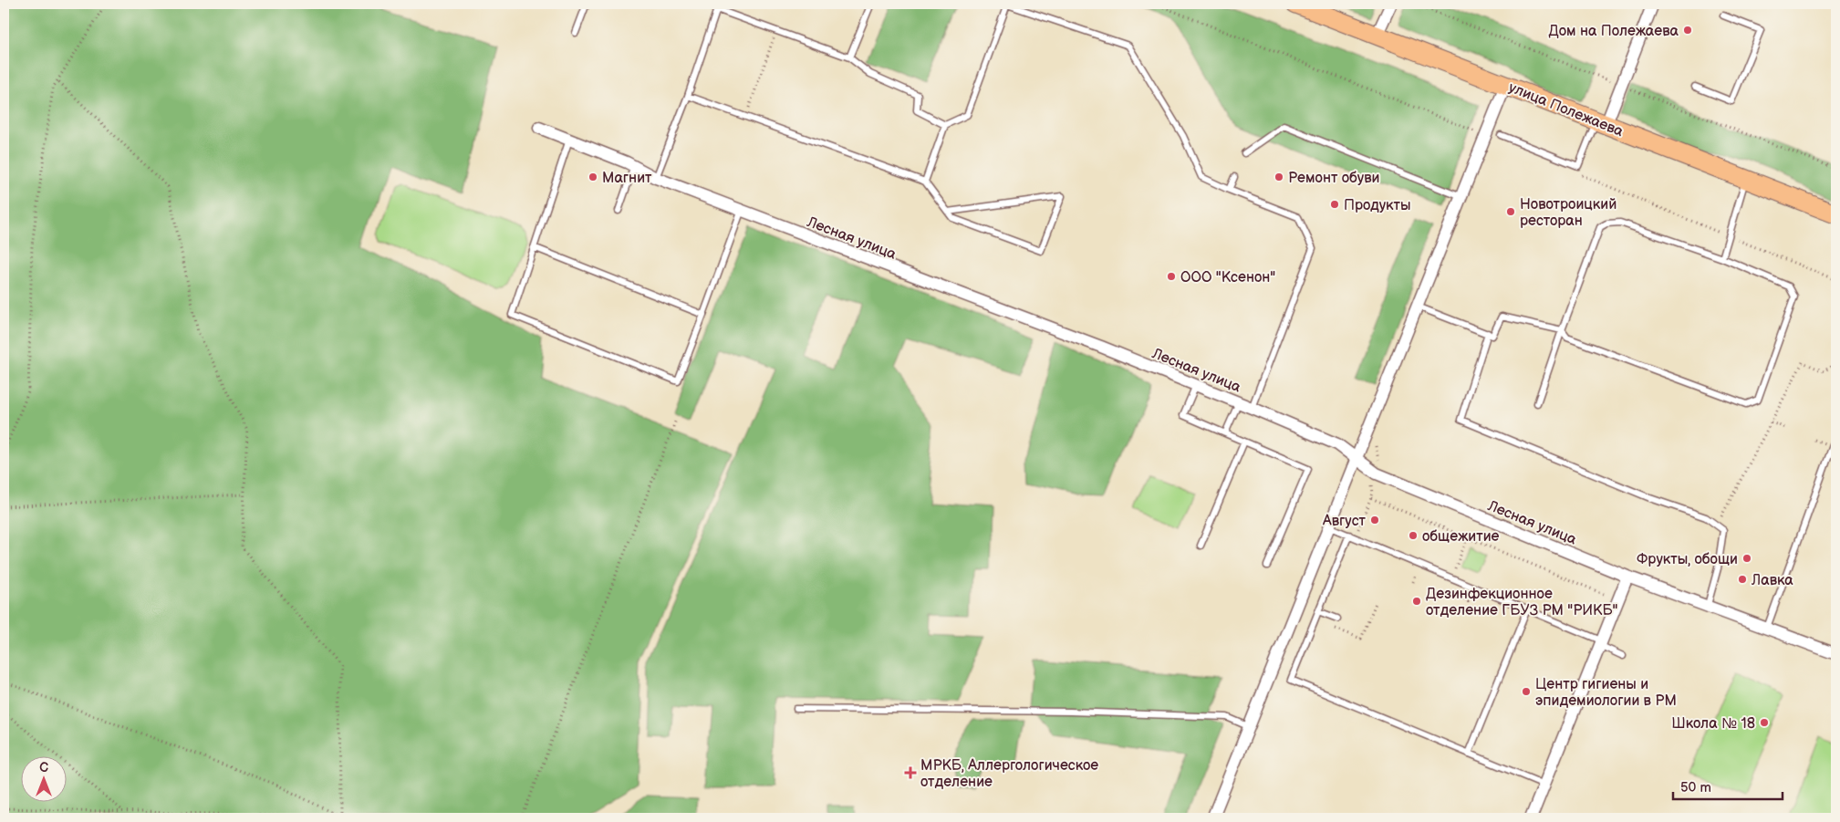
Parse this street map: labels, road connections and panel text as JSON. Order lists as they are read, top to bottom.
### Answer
{
  "streets": {
    "main road": ["улица Полежаева"],
    "street": ["Лесная улица"]
  },
  "places": {
    "other": [
      "Дом на Полежаева",
      "Магнит",
      "Ремонт обуви",
      "Продукты",
      "Новотроицкий ресторан",
      "ООО \"Ксенон\"",
      "Август",
      "общежитие",
      "Фрукты, обощи",
      "Лавка",
      "Дезинфекционное отделение ГБУЗ РМ \"РИКБ\"",
      "Центр гигиены и эпидемиологии в РМ",
      "Школа № 18"
    ],
    "health": ["МРКБ, Аллергологическое отделение"]
  },
  "scale_bar": "50 m",
  "north": "top"
}
